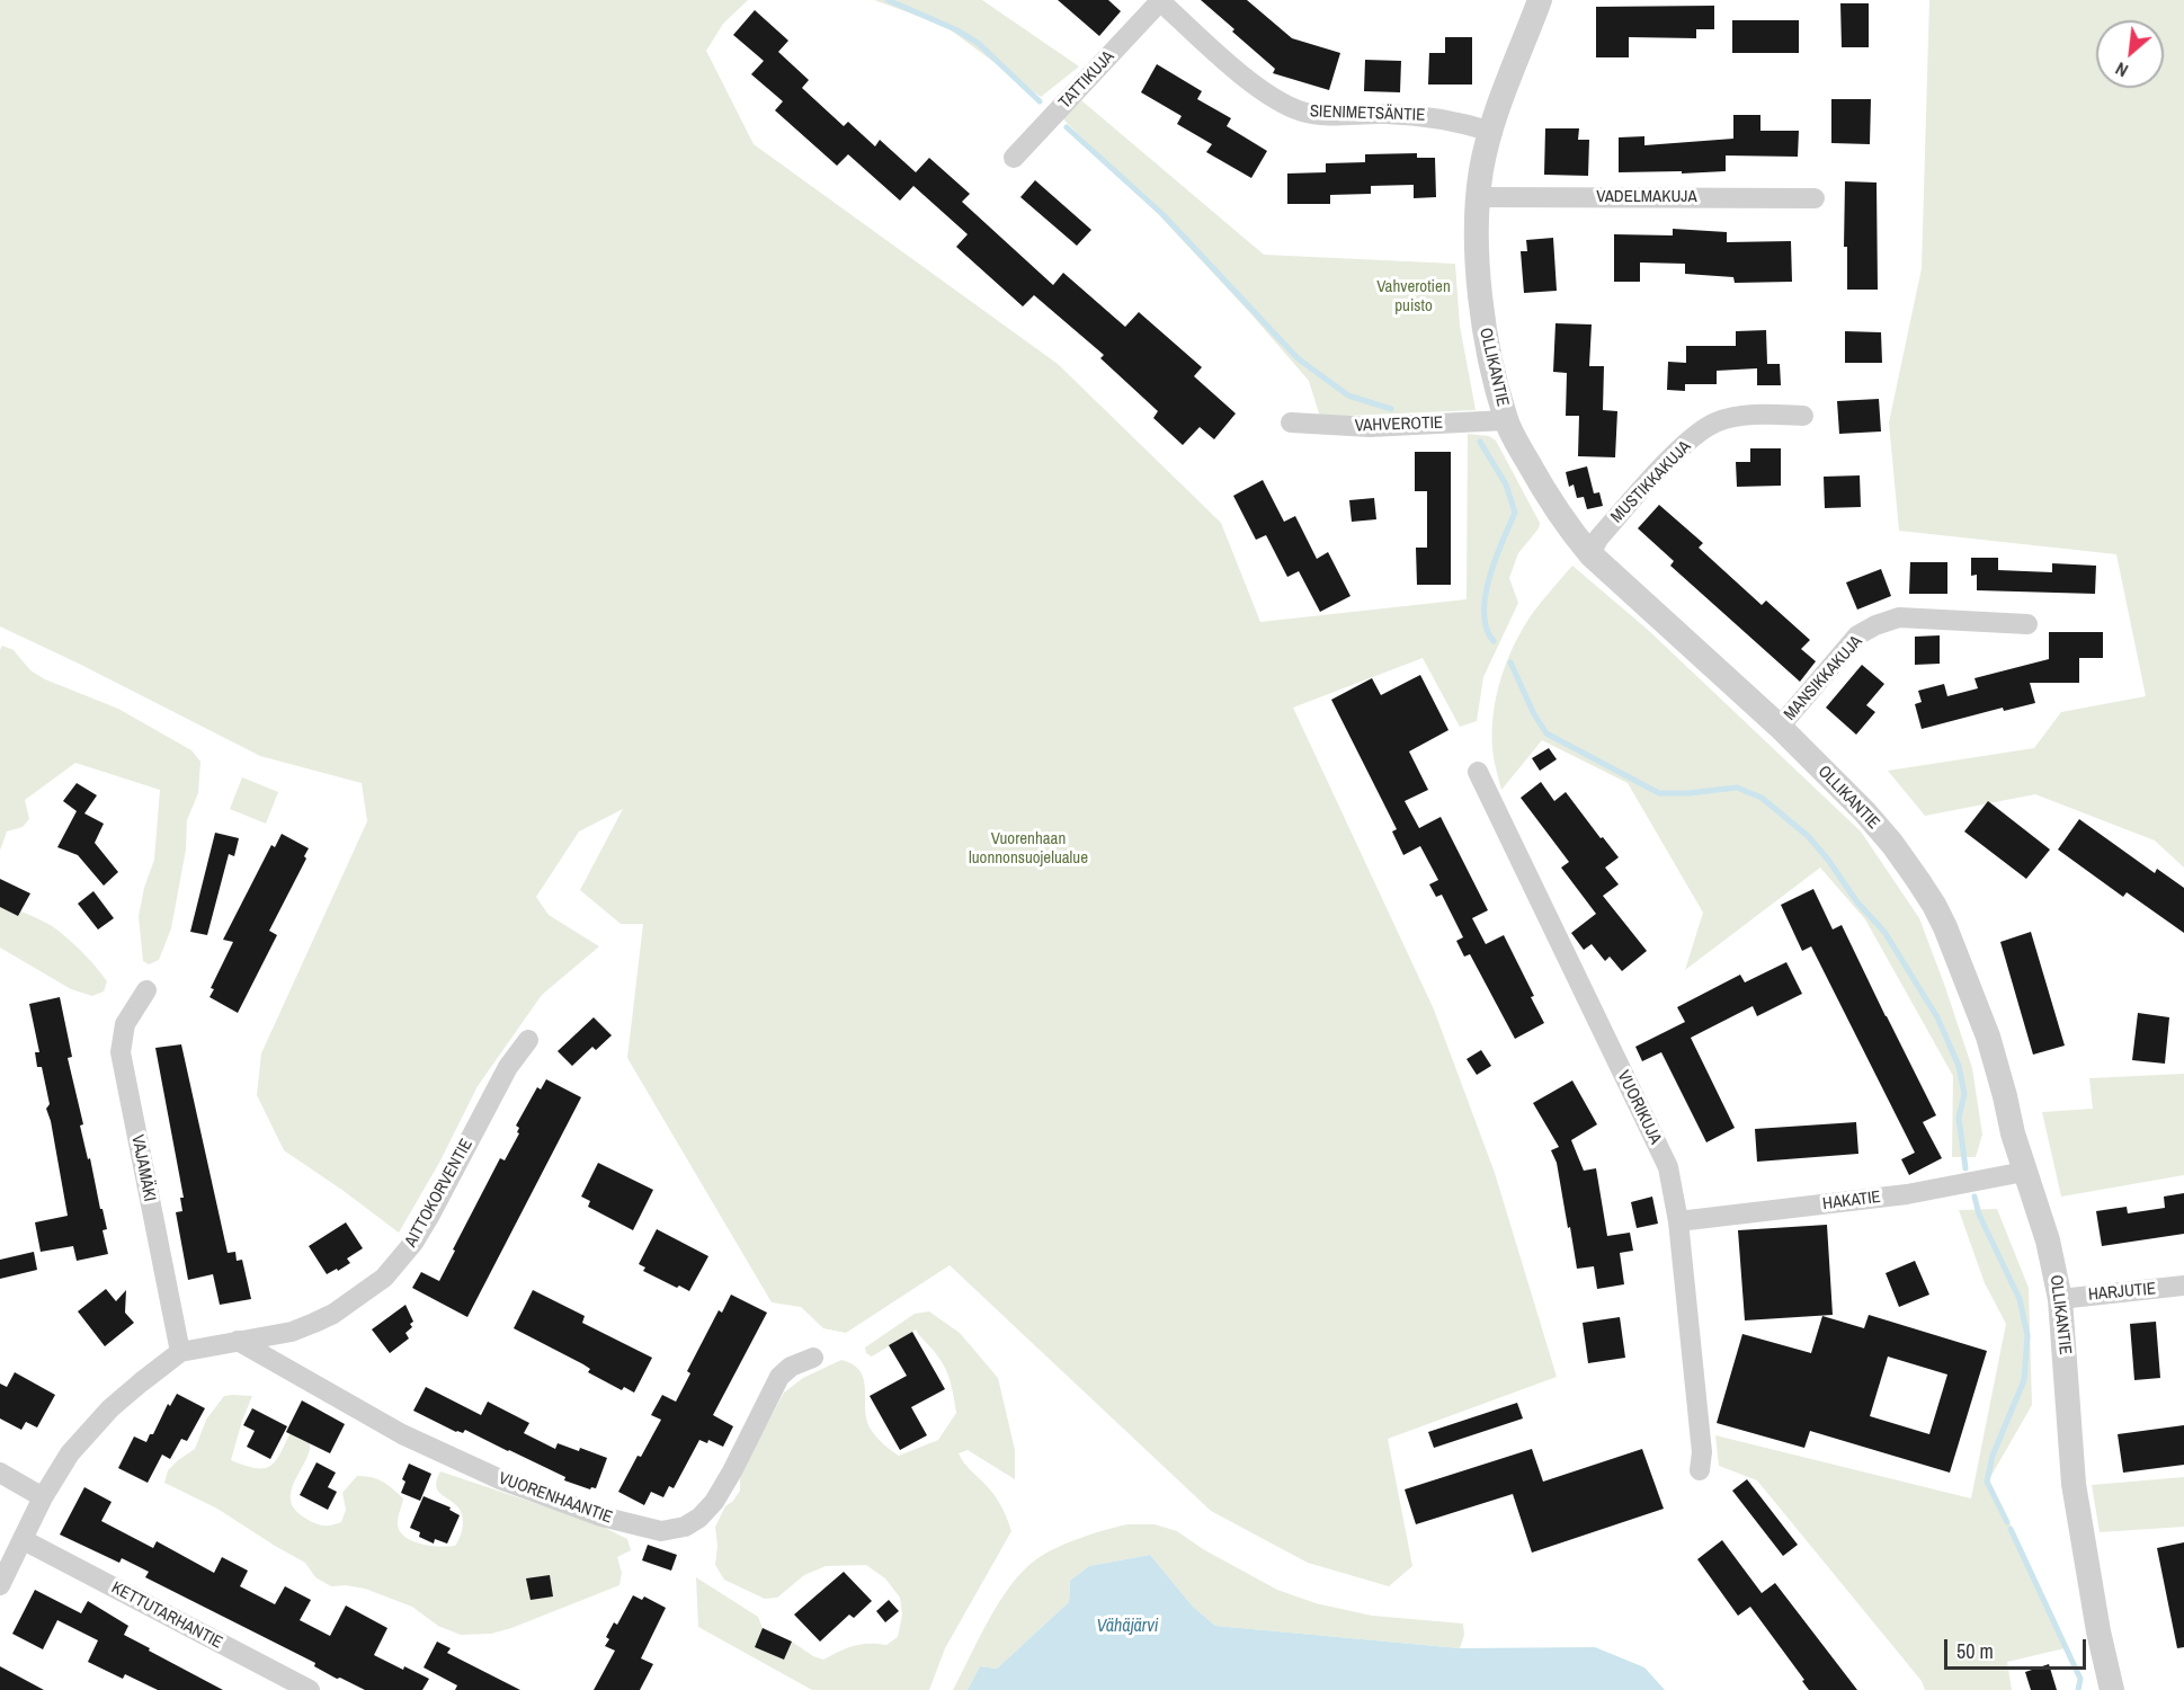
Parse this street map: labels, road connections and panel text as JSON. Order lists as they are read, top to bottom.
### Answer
{
  "streets": {
    "street": [
      "TATTIKUJA",
      "SIENIMETSÄNTIE",
      "VADELMAKUJA",
      "OLLIKANTIE",
      "VAHVEROTIE",
      "MUSTIKKAKUJA",
      "MANSIKKAKUJA",
      "VUORIKUJA",
      "VAJAMÄKI",
      "AITTOKORVENTIE",
      "HAKATIE",
      "HARJUTIE",
      "VUORENHAANTIE",
      "KETTUTARHANTIE"
    ]
  },
  "crossings": [
    ["TATTIKUJA", "SIENIMETSÄNTIE"],
    ["SIENIMETSÄNTIE", "OLLIKANTIE"],
    ["VADELMAKUJA", "OLLIKANTIE"],
    ["OLLIKANTIE", "VAHVEROTIE"],
    ["OLLIKANTIE", "MUSTIKKAKUJA"],
    ["OLLIKANTIE", "MANSIKKAKUJA"],
    ["OLLIKANTIE", "HAKATIE"],
    ["OLLIKANTIE", "HARJUTIE"],
    ["VUORIKUJA", "HAKATIE"],
    ["VAJAMÄKI", "AITTOKORVENTIE"],
    ["AITTOKORVENTIE", "VUORENHAANTIE"],
    ["AITTOKORVENTIE", "KETTUTARHANTIE"]
  ],
  "water": ["Vähäjärvi"],
  "parks": ["Vahverotien puisto", "Vuorenhaan luonnonsuojelualue"],
  "scale_bar": "50 m",
  "north": "bottom left"
}
